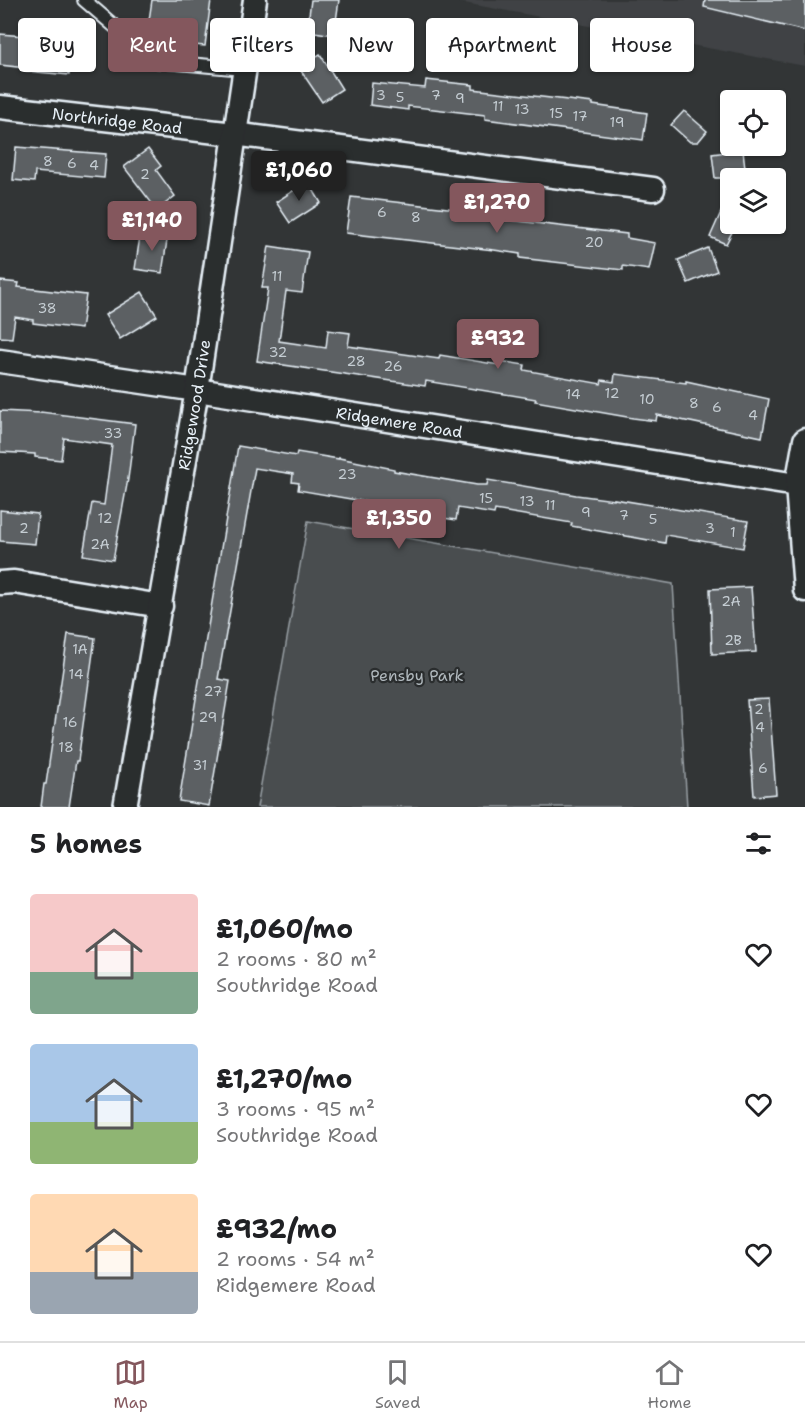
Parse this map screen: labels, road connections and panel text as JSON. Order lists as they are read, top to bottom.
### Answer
{
  "streets": {
    "street": ["Northridge Road", "Ridgewood Drive", "Ridgemere Road"]
  },
  "crossings": [
    ["Northridge Road", "Ridgewood Drive"],
    ["Ridgewood Drive", "Ridgemere Road"]
  ],
  "parks": ["Pensby Park"],
  "house_numbers": [
    "3",
    "7",
    "5",
    "9",
    "11",
    "13",
    "15",
    "17",
    "19",
    "8",
    "6",
    "4",
    "2",
    "6",
    "8",
    "20",
    "11",
    "38",
    "32",
    "28",
    "26",
    "12",
    "14",
    "10",
    "8",
    "6",
    "4",
    "33",
    "23",
    "15",
    "13",
    "11",
    "9",
    "7",
    "12",
    "5",
    "2",
    "3",
    "1",
    "2A",
    "2A",
    "2B",
    "1A",
    "14",
    "27",
    "2",
    "29",
    "16",
    "4",
    "18",
    "31",
    "6"
  ],
  "page": {
    "chip": [
      "Buy",
      "Rent",
      "Filters",
      "New",
      "Apartment",
      "House"
    ],
    "price": [
      "£1,060",
      "£1,270",
      "£1,140",
      "£932",
      "£1,350"
    ],
    "heading": "5 homes",
    "list": [
      {
        "name": "£1,060/mo",
        "note": "2 rooms · 80 m² · Southridge Road"
      },
      {
        "name": "£1,270/mo",
        "note": "3 rooms · 95 m² · Southridge Road"
      },
      {
        "name": "£932/mo",
        "note": "2 rooms · 54 m² · Ridgemere Road"
      }
    ],
    "tabs": ["Map", "Saved", "Home"]
  }
}
